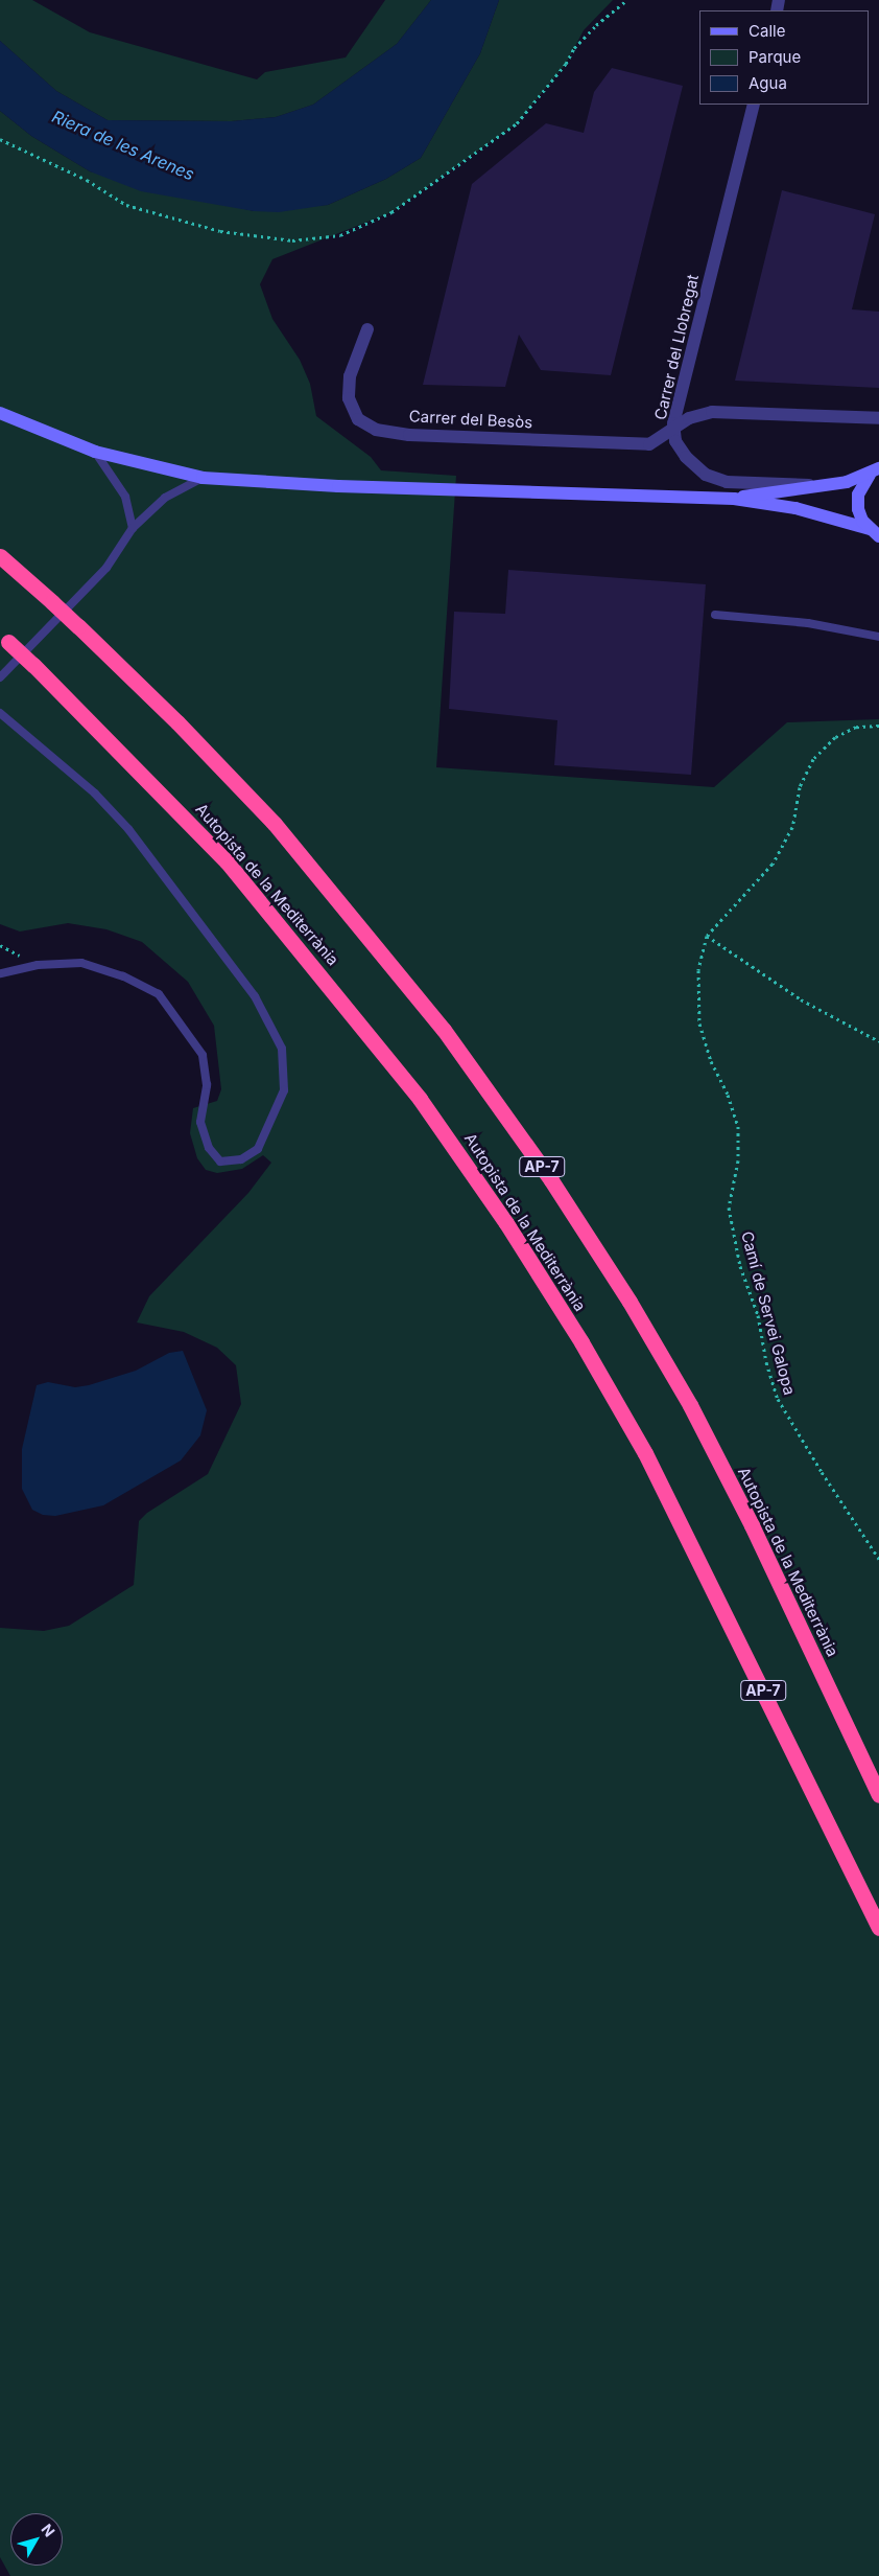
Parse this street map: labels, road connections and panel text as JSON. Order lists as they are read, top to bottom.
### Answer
{
  "streets": {
    "highway": ["Autopista de la Mediterrània", "AP-7"],
    "street": ["Carrer del Llobregat", "Carrer del Besòs"],
    "path": ["Camí de Servei Galopa"]
  },
  "crossings": [
    ["Carrer del Llobregat", "Carrer del Besòs"]
  ],
  "water": ["Riera de les Arenes"],
  "legend": ["Calle", "Parque", "Agua"],
  "north": "top right"
}
